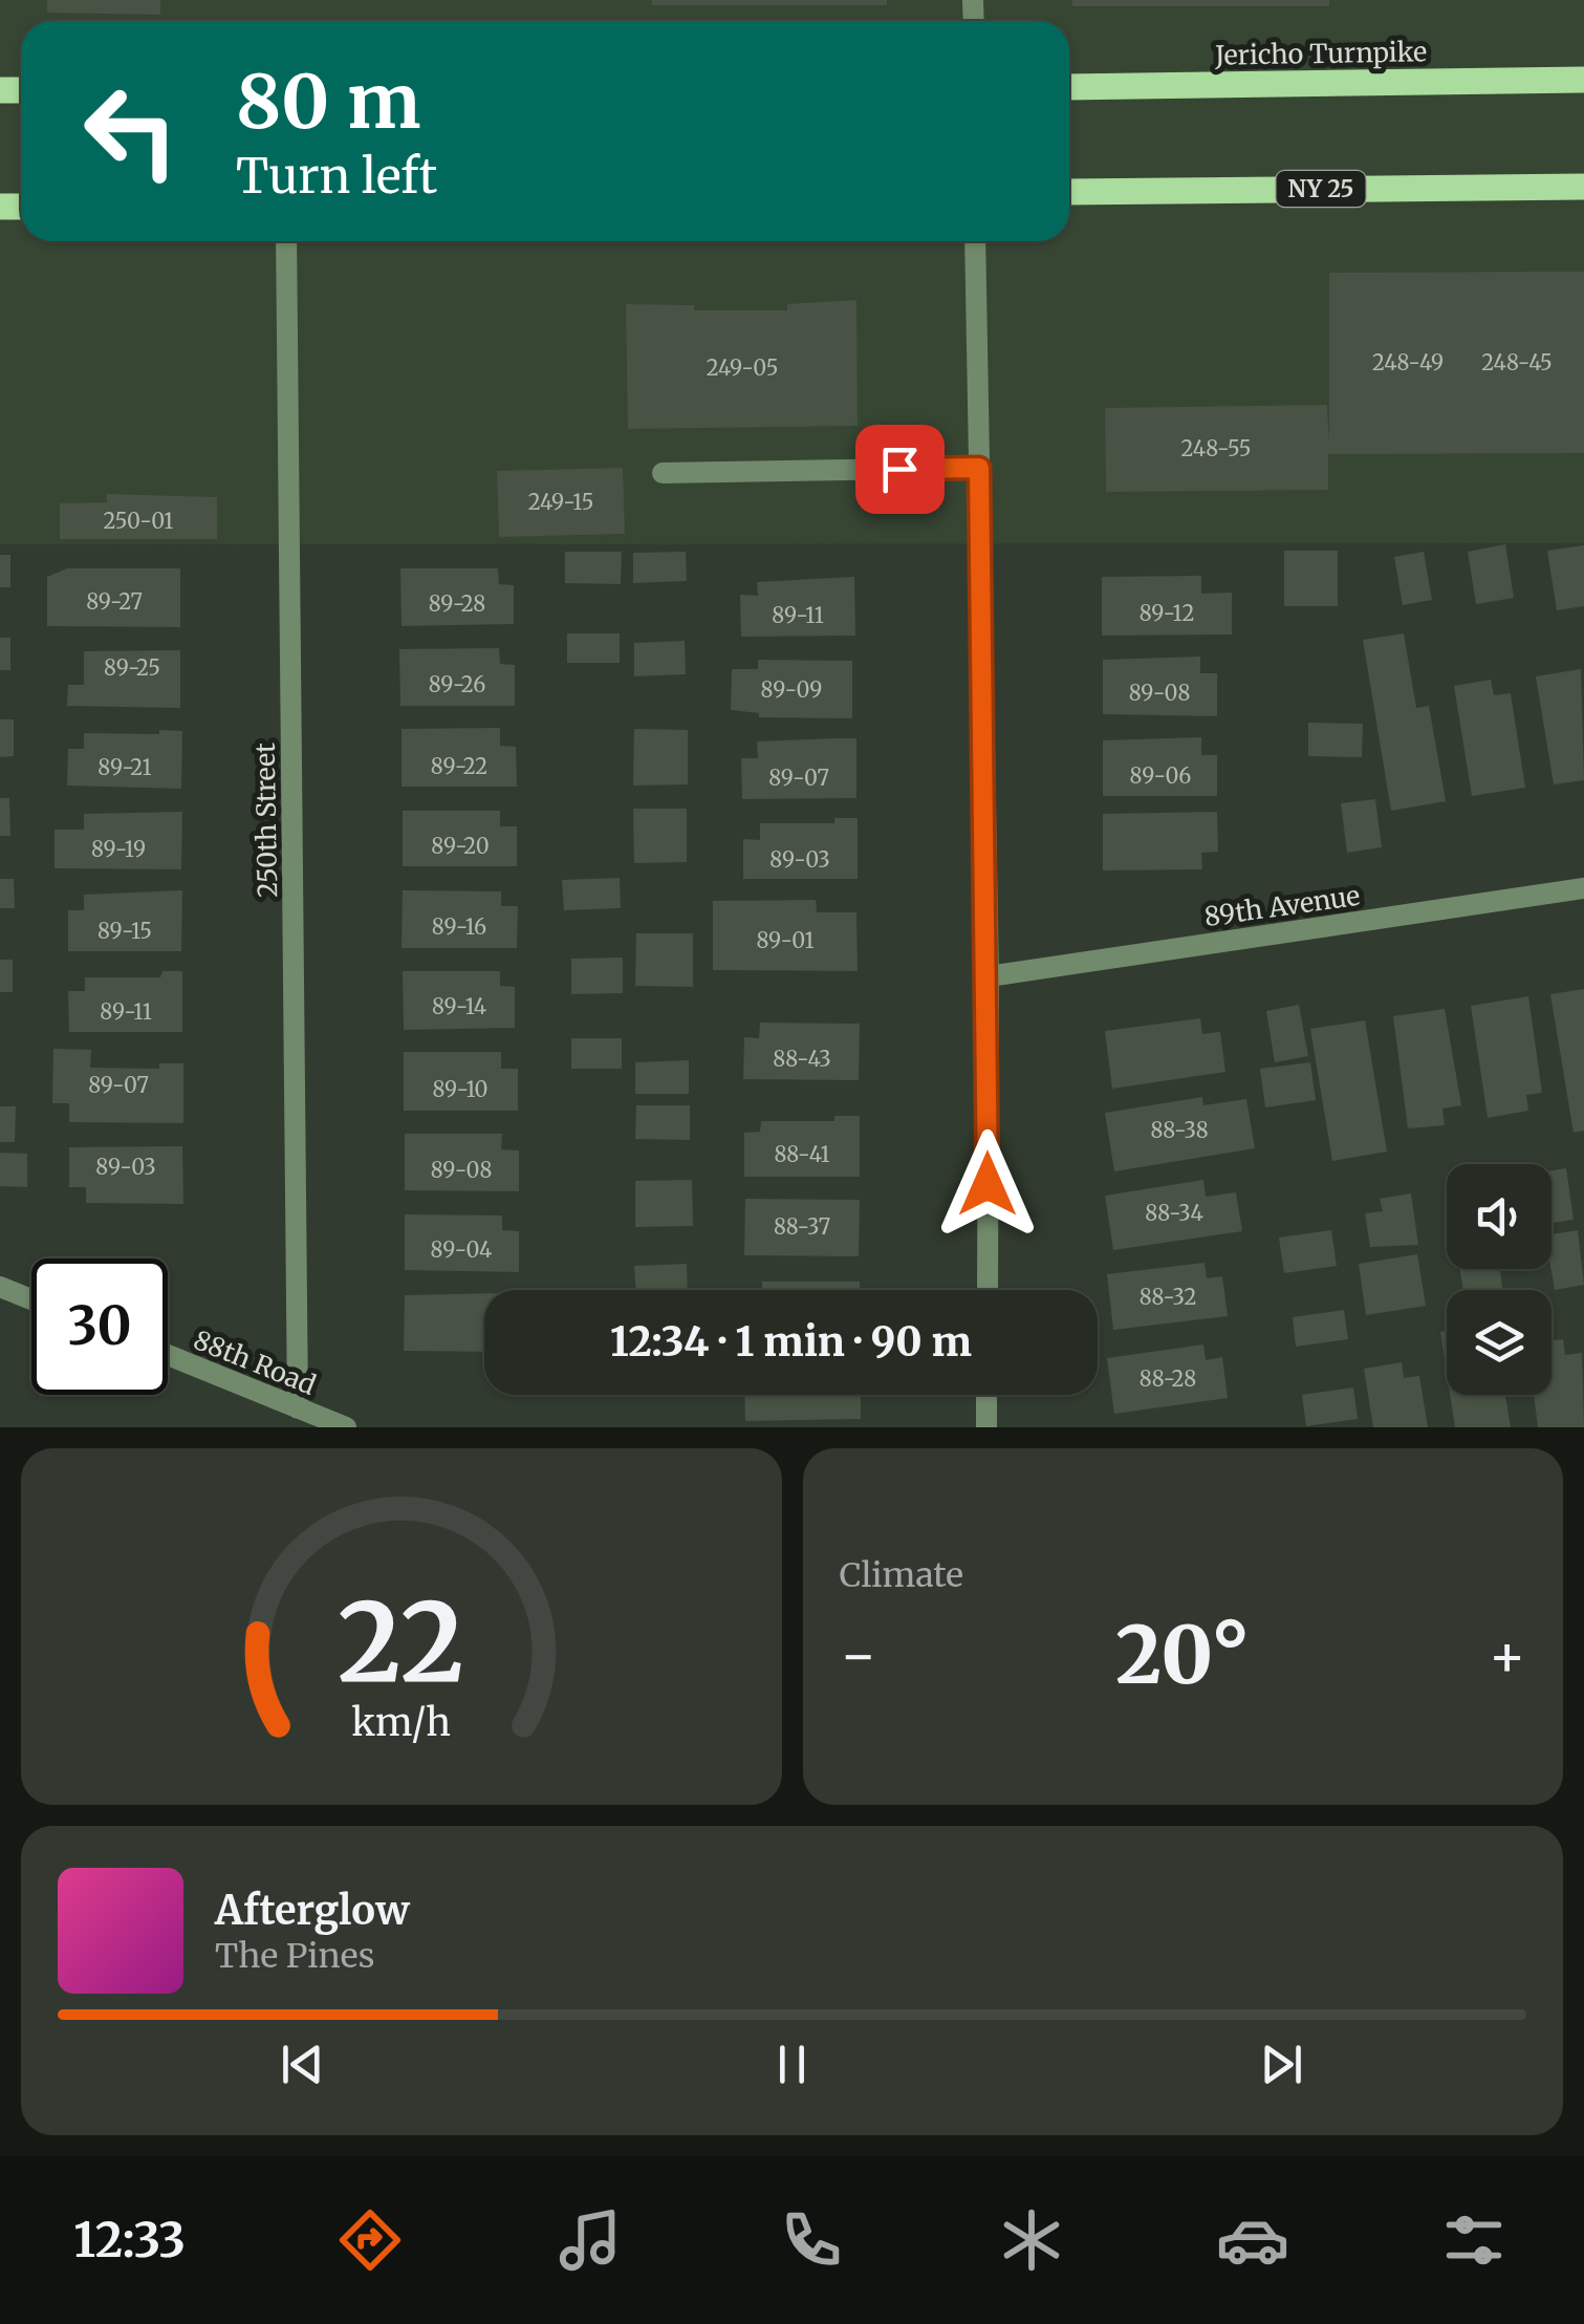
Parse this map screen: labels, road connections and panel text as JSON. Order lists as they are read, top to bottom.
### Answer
{
  "streets": {
    "main road": ["Jericho Turnpike", "NY 25"],
    "street": ["250th Street", "89th Avenue", "88th Road"]
  },
  "crossings": [
    ["250th Street", "88th Road"]
  ],
  "house_numbers": [
    "248-49",
    "248-45",
    "249-05",
    "248-55",
    "249-15",
    "250-01",
    "89-27",
    "89-28",
    "89-12",
    "89-11",
    "89-25",
    "89-26",
    "89-09",
    "89-08",
    "89-22",
    "89-21",
    "89-06",
    "89-07",
    "89-20",
    "89-19",
    "89-03",
    "89-16",
    "89-15",
    "89-01",
    "89-14",
    "89-11",
    "88-43",
    "89-07",
    "89-10",
    "88-38",
    "88-41",
    "89-03",
    "89-08",
    "88-34",
    "88-37",
    "89-04",
    "88-32",
    "88-28"
  ],
  "page": {
    "turn": ["80 m", "Turn left"],
    "limit": "30",
    "trip": "12:34 · 1 min · 90 m",
    "tile": "Climate",
    "heat": ["−", "20°", "+"],
    "song": ["Afterglow", "The Pines"],
    "tabs": "12:33",
    "gauge": ["22", "km/h"]
  }
}
